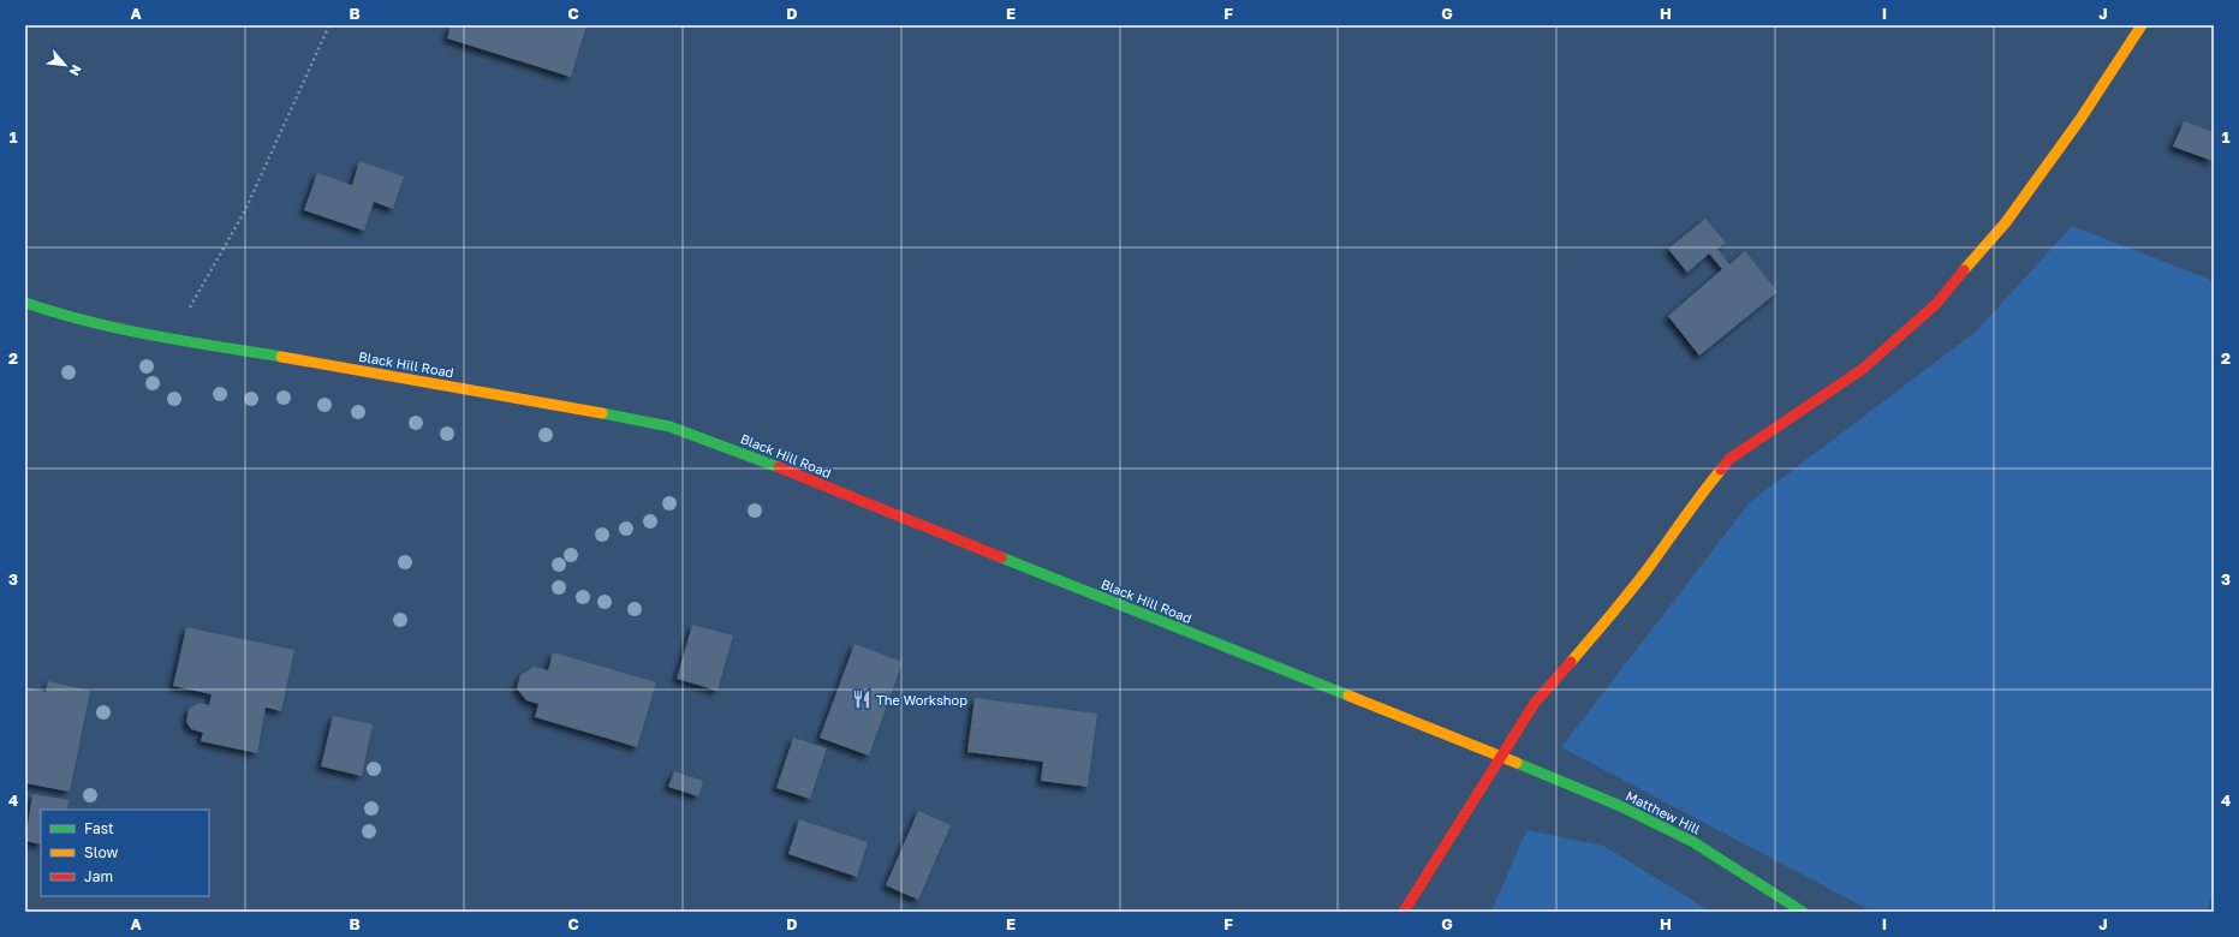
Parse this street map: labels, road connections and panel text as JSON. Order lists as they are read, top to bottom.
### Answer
{
  "streets": {
    "street": ["Black Hill Road", "Matthew Hill"]
  },
  "crossings": [
    ["Black Hill Road", "Matthew Hill"]
  ],
  "places": {
    "restaurant": ["The Workshop"]
  },
  "legend": ["Fast", "Slow", "Jam"],
  "north": "bottom right",
  "grid": {
    "columns": [
      "A",
      "B",
      "C",
      "D",
      "E",
      "F",
      "G",
      "H",
      "I",
      "J"
    ],
    "rows": [
      "1",
      "2",
      "3",
      "4"
    ]
  }
}
